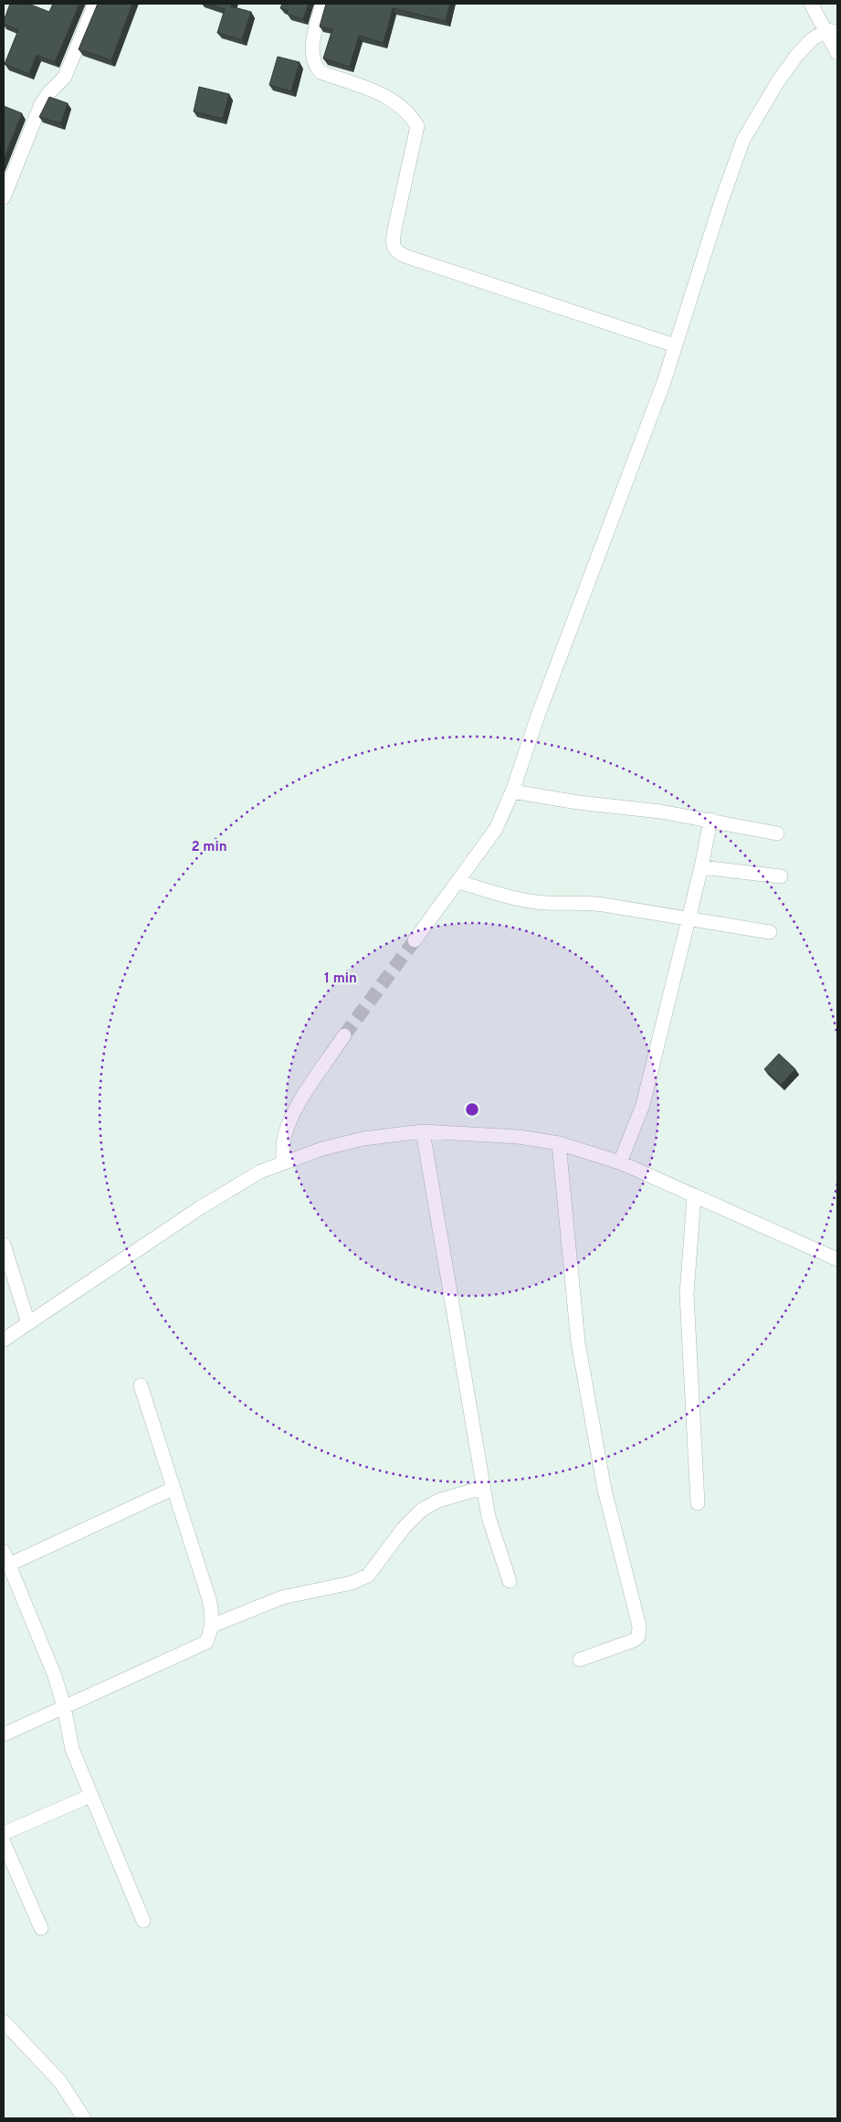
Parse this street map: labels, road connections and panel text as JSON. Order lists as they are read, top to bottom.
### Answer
{
  "rings": ["2 min", "1 min"]
}
